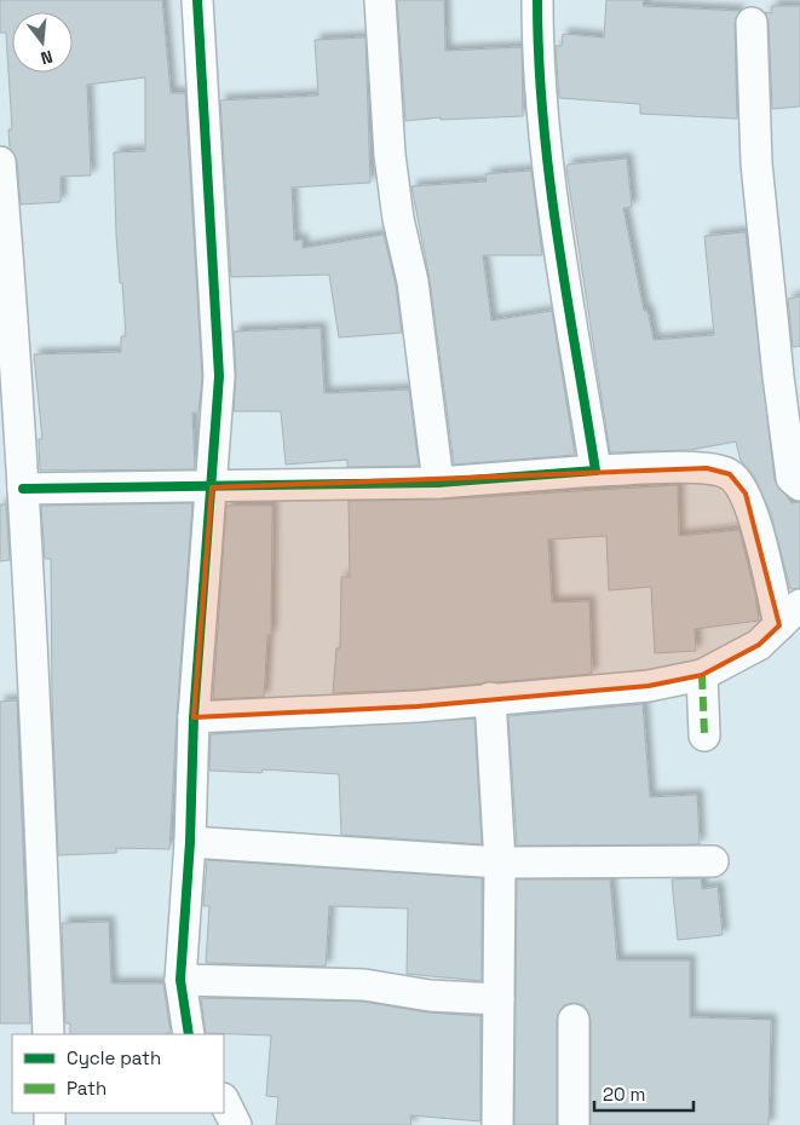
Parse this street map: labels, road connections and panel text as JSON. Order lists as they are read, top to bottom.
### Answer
{
  "legend": ["Cycle path", "Path"],
  "scale_bar": "20 m",
  "north": "bottom"
}
